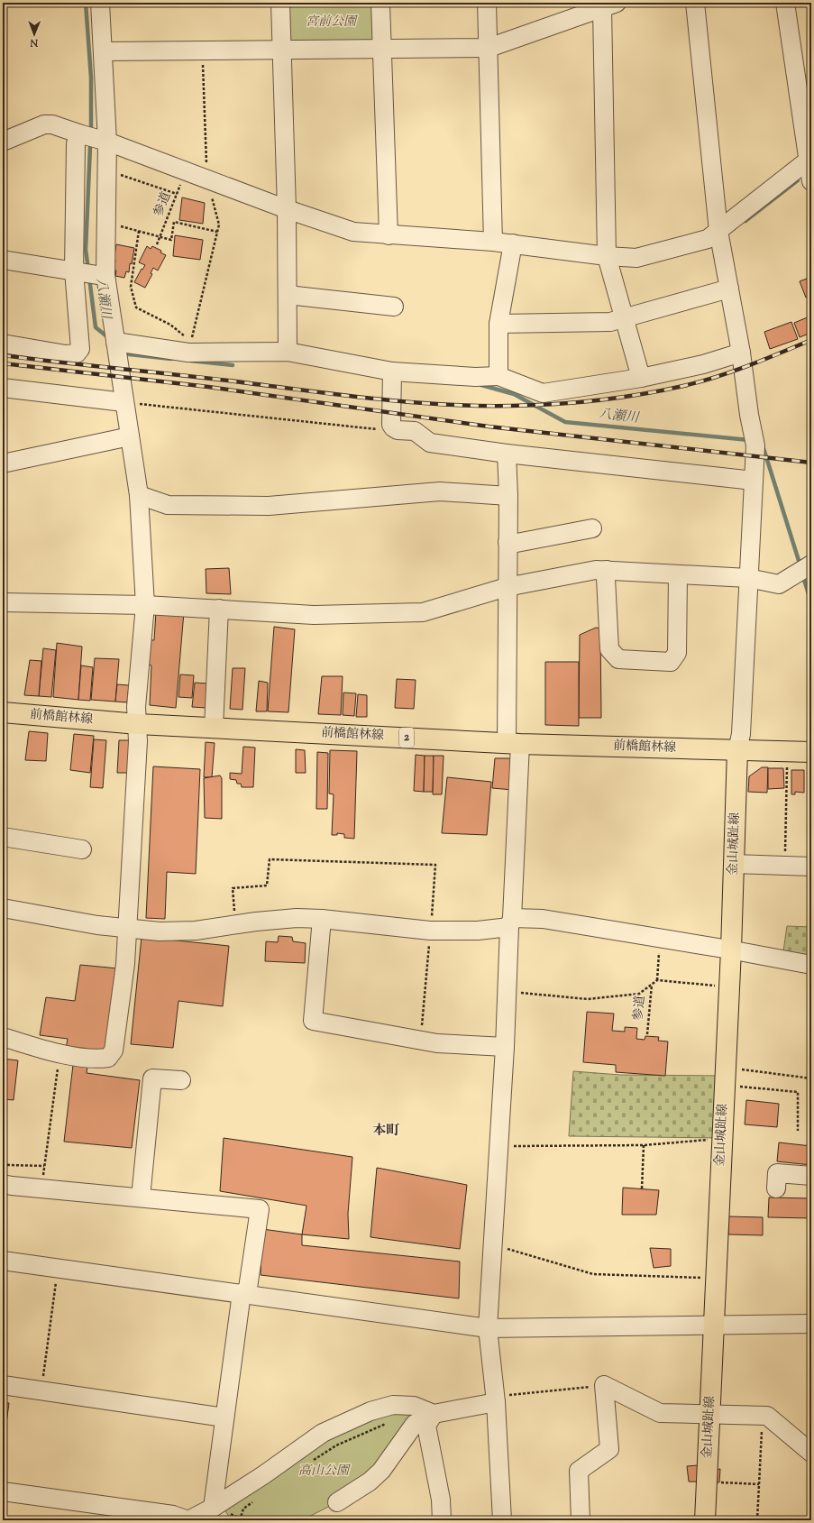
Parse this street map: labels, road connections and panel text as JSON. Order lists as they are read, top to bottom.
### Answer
{
  "streets": {
    "main road": ["前橋館林線", "2", "金山城趾線"],
    "path": ["参道"]
  },
  "crossings": [
    ["前橋館林線", "金山城趾線"]
  ],
  "districts": ["本町"],
  "water": ["八瀬川"],
  "parks": ["宮前公園", "高山公園"],
  "north": "bottom"
}
